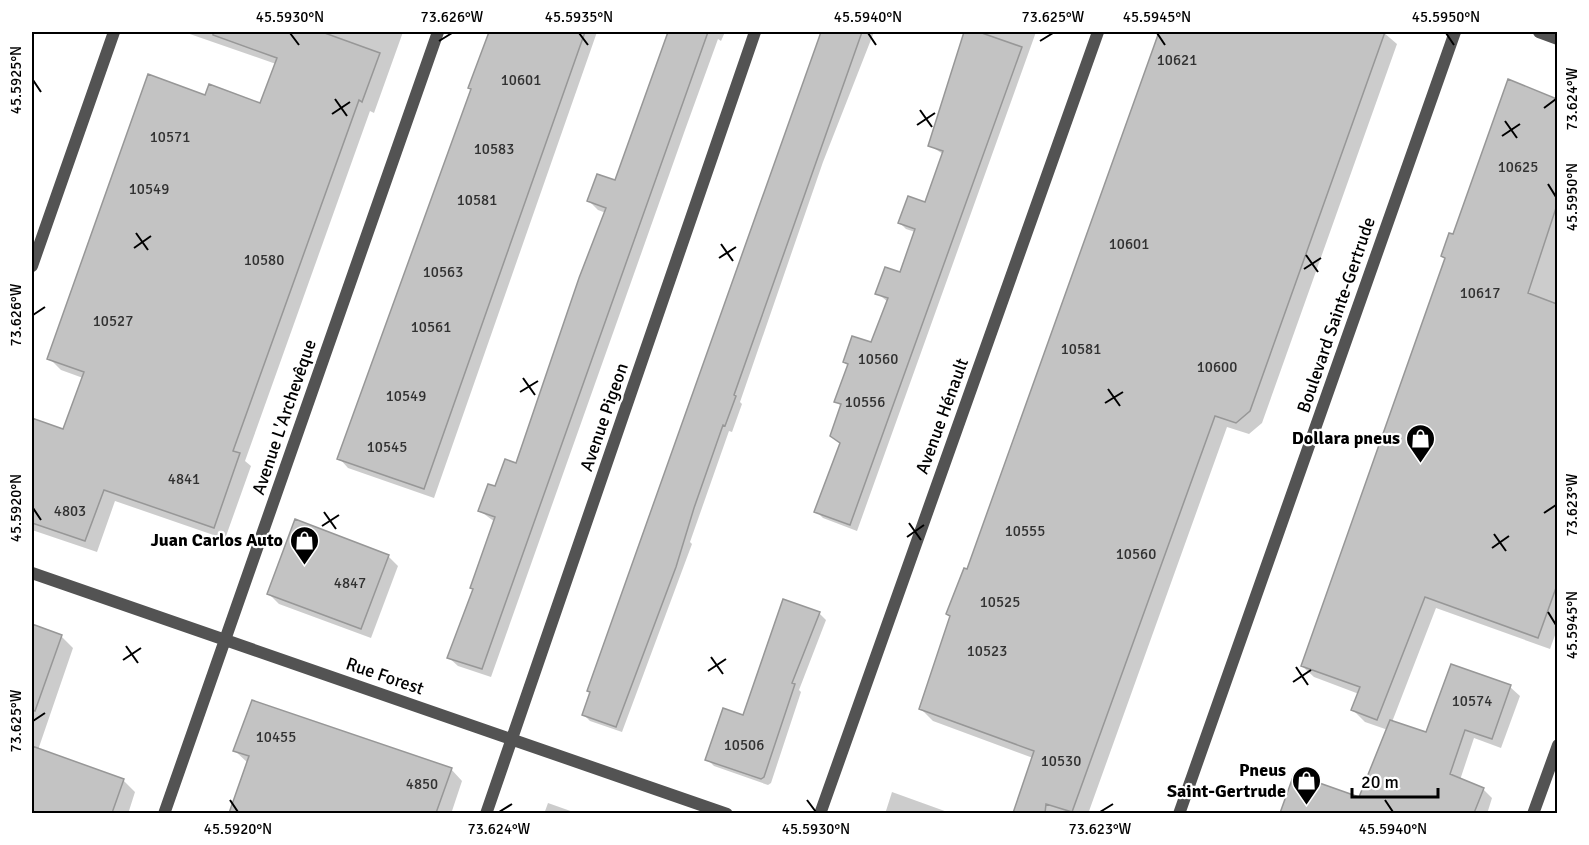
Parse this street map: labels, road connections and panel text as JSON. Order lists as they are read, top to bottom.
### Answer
{
  "streets": {
    "street": [
      "Boulevard Sainte-Gertrude",
      "Avenue Hénault",
      "Avenue L'Archevêque",
      "Avenue Pigeon",
      "Rue Forest"
    ]
  },
  "crossings": [
    ["Avenue L'Archevêque", "Rue Forest"],
    ["Avenue Pigeon", "Rue Forest"]
  ],
  "places": {
    "shop": ["Dollara pneus", "Juan Carlos Auto", "Pneus Saint-Gertrude"]
  },
  "house_numbers": [
    "10621",
    "10601",
    "10571",
    "10583",
    "10625",
    "10549",
    "10581",
    "10601",
    "10580",
    "10563",
    "10617",
    "10527",
    "10561",
    "10581",
    "10560",
    "10600",
    "10549",
    "10556",
    "10545",
    "4841",
    "4803",
    "10555",
    "10560",
    "4847",
    "10525",
    "10523",
    "10574",
    "10455",
    "10506",
    "10530",
    "4850"
  ],
  "scale_bar": "20 m",
  "coordinates": [
    "45.5930°N",
    "73.626°W",
    "45.5935°N",
    "45.5940°N",
    "73.625°W",
    "45.5945°N",
    "45.5950°N",
    "45.5925°N",
    "73.624°W",
    "73.623°W",
    "45.5920°N"
  ]
}
